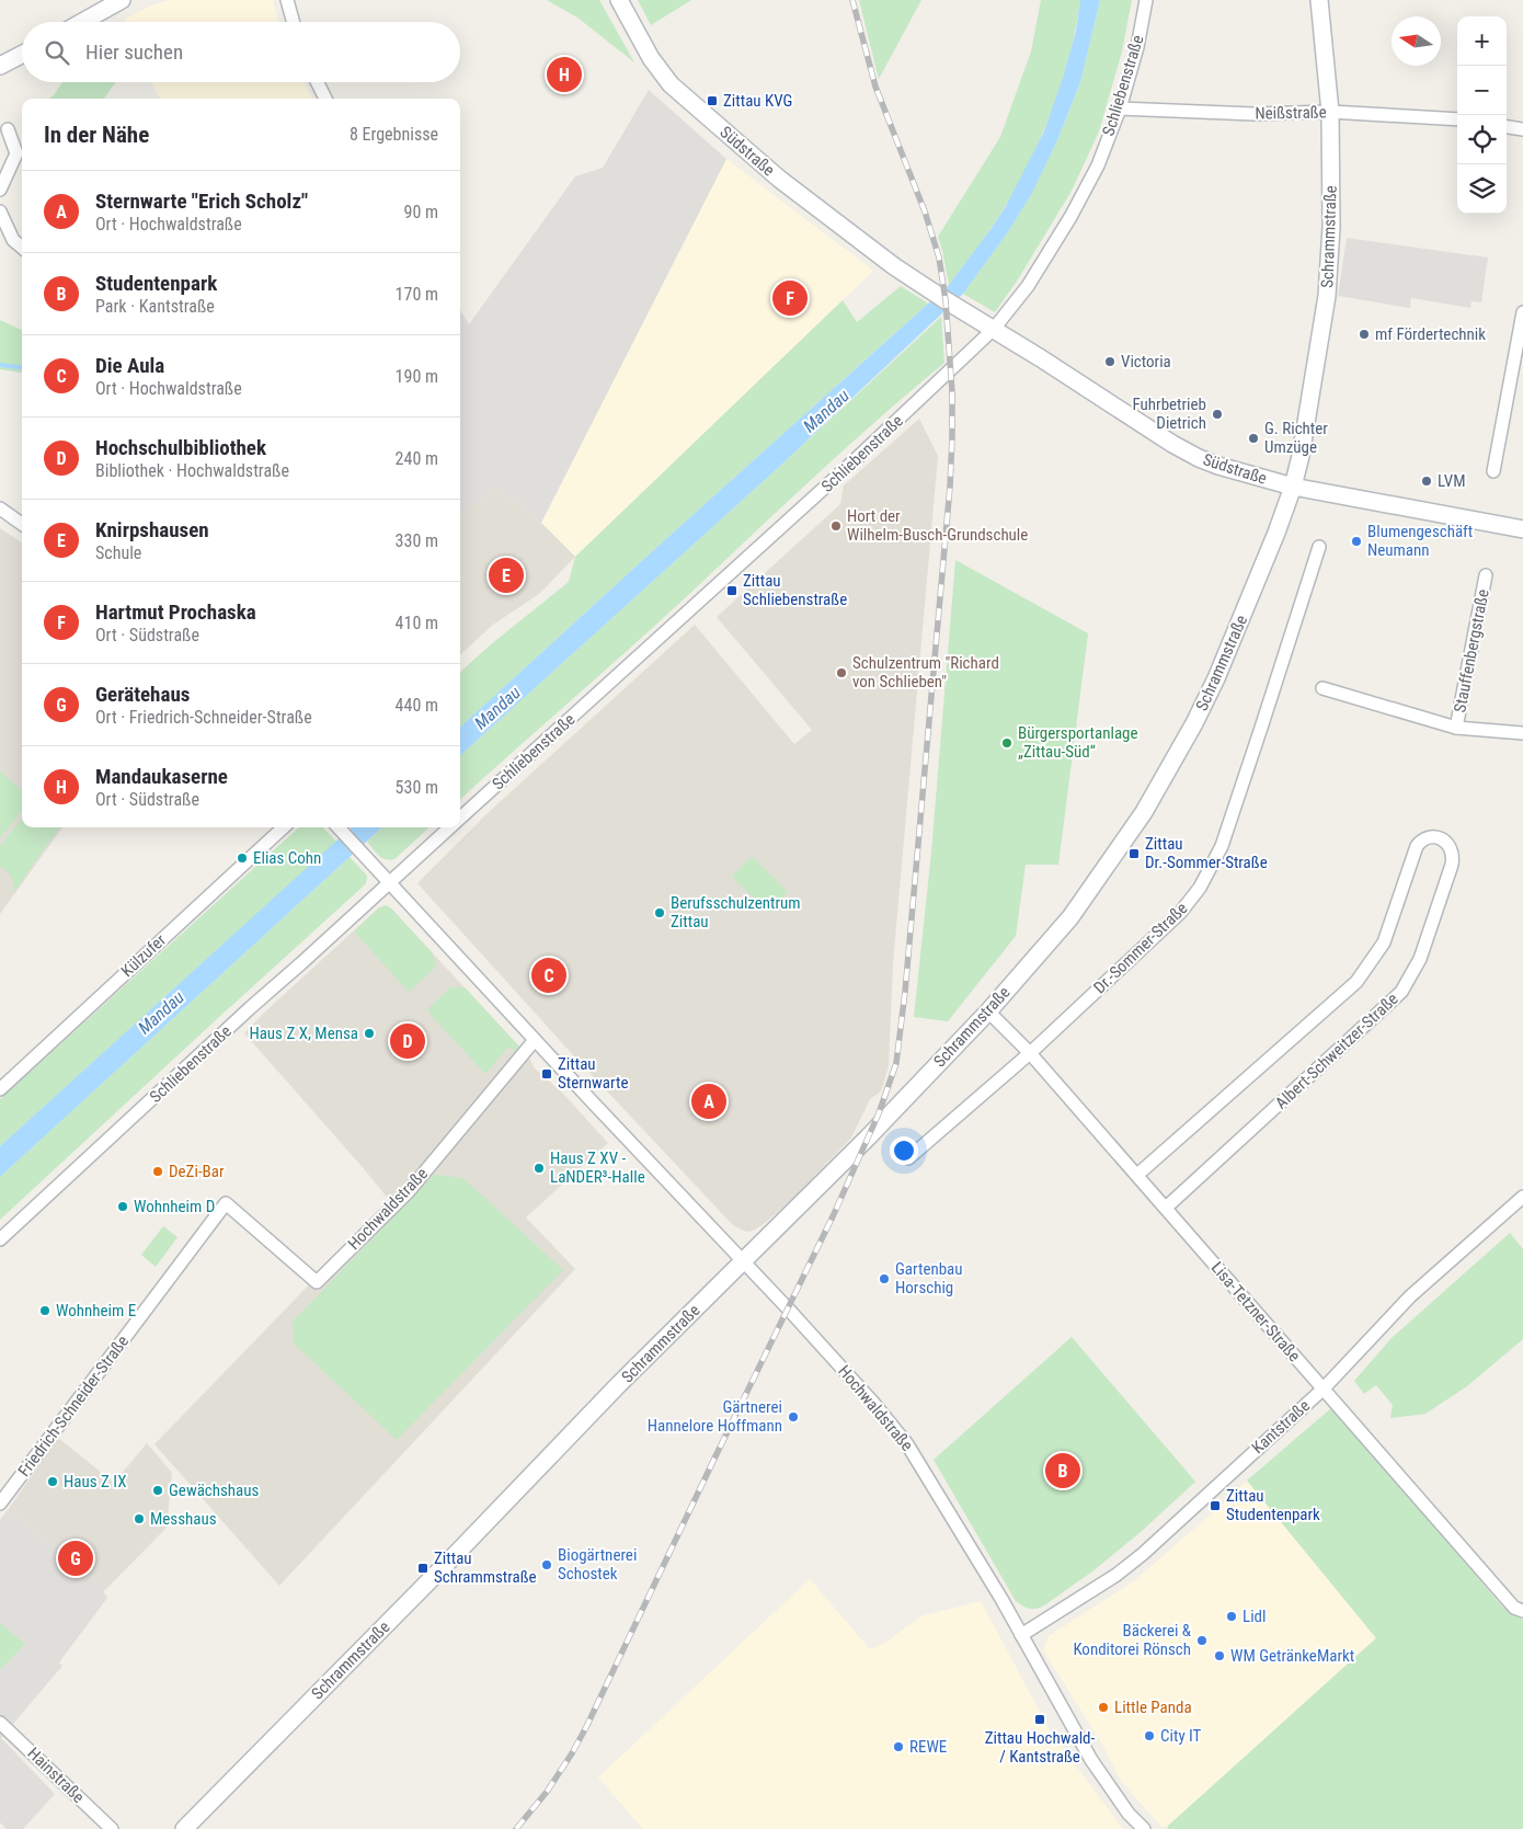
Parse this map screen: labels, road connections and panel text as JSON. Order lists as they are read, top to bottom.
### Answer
{
  "streets": {
    "main road": ["Südstraße", "Schrammstraße"],
    "street": [
      "Schliebenstraße",
      "Neißstraße",
      "Stauffenbergstraße",
      "Dr.-Sommer-Straße",
      "Külzufer",
      "Albert-Schweitzer-Straße",
      "Hochwaldstraße",
      "Lisa-Tetzner-Straße",
      "Friedrich-Schneider-Straße",
      "Kantstraße",
      "Hainstraße"
    ]
  },
  "crossings": [
    ["Schliebenstraße", "Neißstraße"],
    ["Schliebenstraße", "Südstraße"],
    ["Schliebenstraße", "Hochwaldstraße"],
    ["Neißstraße", "Schrammstraße"],
    ["Südstraße", "Schrammstraße"],
    ["Schrammstraße", "Hochwaldstraße"],
    ["Schrammstraße", "Lisa-Tetzner-Straße"],
    ["Dr.-Sommer-Straße", "Lisa-Tetzner-Straße"],
    ["Albert-Schweitzer-Straße", "Lisa-Tetzner-Straße"],
    ["Hochwaldstraße", "Friedrich-Schneider-Straße"],
    ["Hochwaldstraße", "Kantstraße"],
    ["Lisa-Tetzner-Straße", "Kantstraße"]
  ],
  "water": ["Mandau"],
  "places": {
    "transit": [
      "Zittau KVG",
      "Zittau Schliebenstraße",
      "Zittau Dr.-Sommer-Straße",
      "Zittau Sternwarte",
      "Zittau Studentenpark",
      "Zittau Schrammstraße",
      "Zittau Hochwald- / Kantstraße"
    ],
    "other": [
      "mf Fördertechnik",
      "Victoria",
      "Fuhrbetrieb Dietrich",
      "G. Richter Umzüge",
      "LVM",
      "Hort der Wilhelm-Busch-Grundschule",
      "Blumengeschäft Neumann",
      "Schulzentrum \"Richard von Schlieben\"",
      "Bürgersportanlage „Zittau-Süd“",
      "Elias Cohn",
      "Berufsschulzentrum Zittau",
      "Haus Z X, Mensa",
      "Haus Z XV - LaNDER³-Halle",
      "DeZi-Bar",
      "Wohnheim D",
      "Gartenbau Horschig",
      "Wohnheim E",
      "Gärtnerei Hannelore Hoffmann",
      "Haus Z IX",
      "Gewächshaus",
      "Messhaus",
      "Biogärtnerei Schostek",
      "Lidl",
      "Bäckerei & Konditorei Rönsch",
      "WM GetränkeMarkt",
      "Little Panda",
      "City IT",
      "REWE"
    ]
  },
  "north": "left",
  "page": {
    "map_buttons": ["+", "−"],
    "search": "Hier suchen",
    "pins": [
      "H",
      "F",
      "E",
      "C",
      "D",
      "A",
      "B",
      "G"
    ],
    "heading": ["In der Nähe", "8 Ergebnisse"],
    "list": [
      {
        "mark": "A",
        "name": "Sternwarte \"Erich Scholz\"",
        "note": "Ort · Hochwaldstraße",
        "value": "90 m"
      },
      {
        "mark": "B",
        "name": "Studentenpark",
        "note": "Park · Kantstraße",
        "value": "170 m"
      },
      {
        "mark": "C",
        "name": "Die Aula",
        "note": "Ort · Hochwaldstraße",
        "value": "190 m"
      },
      {
        "mark": "D",
        "name": "Hochschulbibliothek",
        "note": "Bibliothek · Hochwaldstraße",
        "value": "240 m"
      },
      {
        "mark": "E",
        "name": "Knirpshausen",
        "note": "Schule",
        "value": "330 m"
      },
      {
        "mark": "F",
        "name": "Hartmut Prochaska",
        "note": "Ort · Südstraße",
        "value": "410 m"
      },
      {
        "mark": "G",
        "name": "Gerätehaus",
        "note": "Ort · Friedrich-Schneider-Straße",
        "value": "440 m"
      },
      {
        "mark": "H",
        "name": "Mandaukaserne",
        "note": "Ort · Südstraße",
        "value": "530 m"
      }
    ]
  }
}
